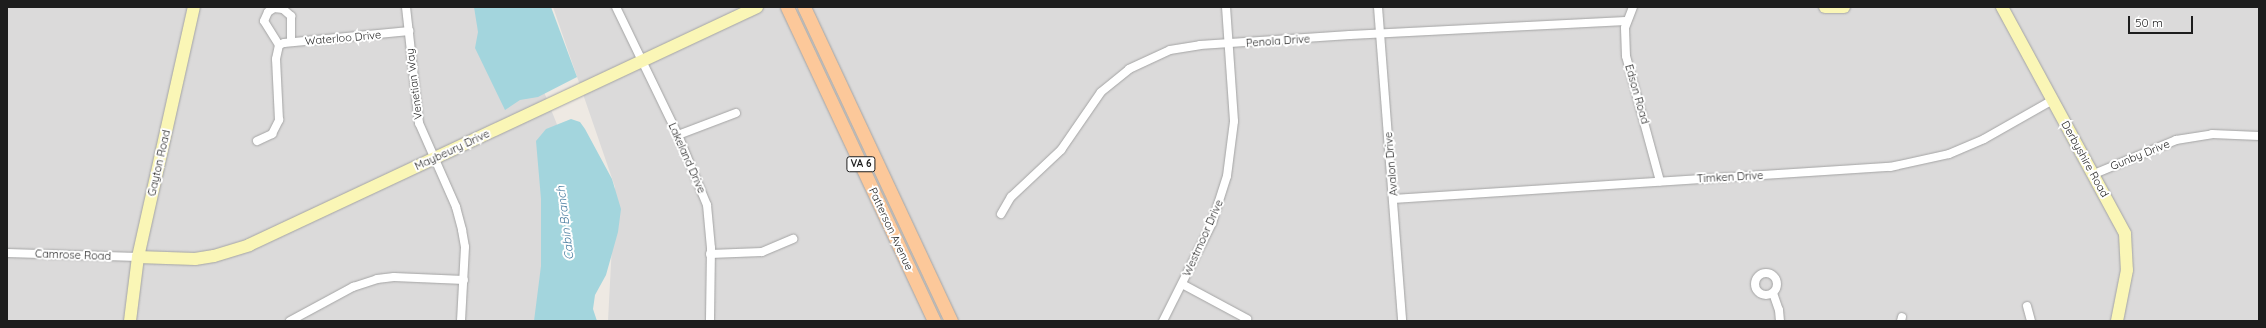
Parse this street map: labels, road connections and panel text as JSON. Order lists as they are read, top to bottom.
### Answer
{
  "streets": {
    "main road": ["VA 6", "Patterson Avenue"],
    "street": [
      "Waterloo Drive",
      "Penola Drive",
      "Venetian Way",
      "Edson Road",
      "Maybeury Drive",
      "Gunby Drive",
      "Lakeland Drive",
      "Derbyshire Road",
      "Gayton Road",
      "Avalon Drive",
      "Timken Drive",
      "Westmoor Drive",
      "Camrose Road"
    ]
  },
  "crossings": [
    ["Waterloo Drive", "Venetian Way"],
    ["Penola Drive", "Edson Road"],
    ["Penola Drive", "Avalon Drive"],
    ["Penola Drive", "Westmoor Drive"],
    ["Venetian Way", "Maybeury Drive"],
    ["Edson Road", "Timken Drive"],
    ["Maybeury Drive", "Lakeland Drive"],
    ["Maybeury Drive", "Gayton Road"],
    ["Maybeury Drive", "Camrose Road"],
    ["Gunby Drive", "Derbyshire Road"],
    ["Derbyshire Road", "Timken Drive"],
    ["Gayton Road", "Camrose Road"],
    ["Avalon Drive", "Timken Drive"]
  ],
  "water": ["Cabin Branch"],
  "scale_bar": "50 m"
}
